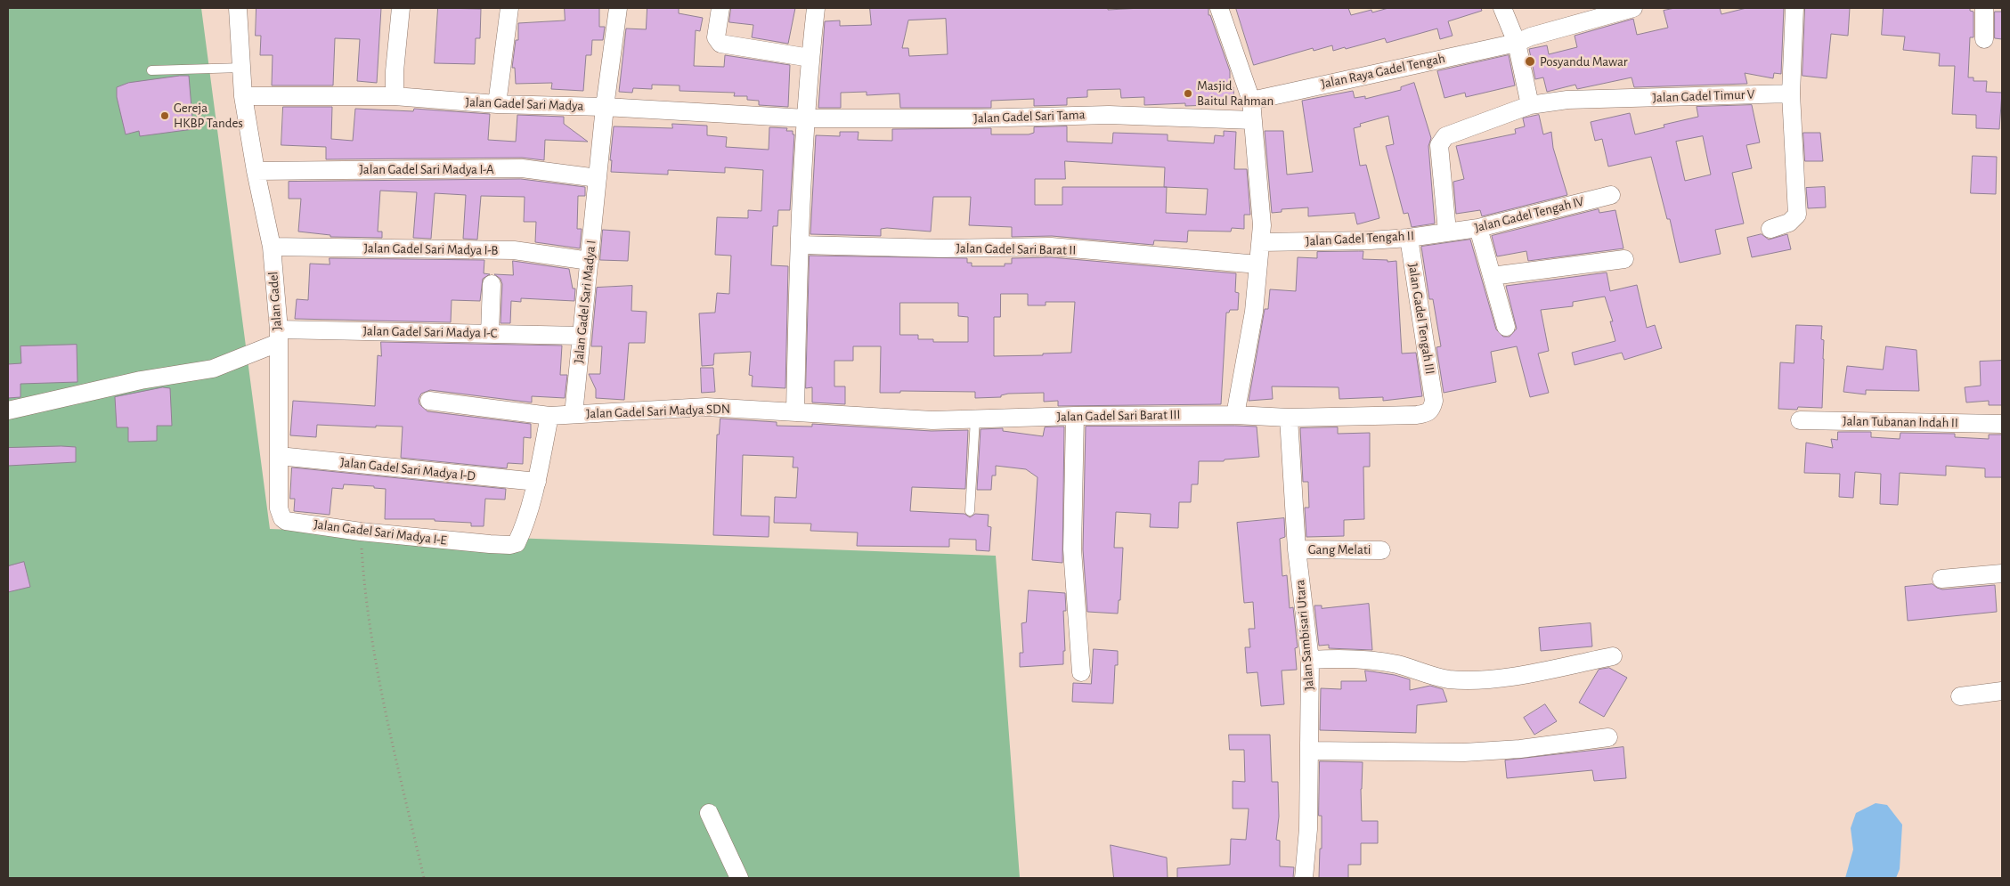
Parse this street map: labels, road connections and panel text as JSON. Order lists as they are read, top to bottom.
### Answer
{
  "streets": {
    "street": [
      "Jalan Raya Gadel Tengah",
      "Jalan Gadel Timur V",
      "Jalan Gadel Sari Madya",
      "Jalan Gadel Sari Tama",
      "Jalan Gadel Sari Madya I-A",
      "Jalan Gadel Tengah IV",
      "Jalan Gadel Tengah II",
      "Jalan Gadel Sari Madya I-B",
      "Jalan Gadel Sari Barat II",
      "Jalan Gadel",
      "Jalan Gadel Sari Madya I",
      "Jalan Gadel Tengah III",
      "Jalan Gadel Sari Madya I-C",
      "Jalan Gadel Sari Madya SDN",
      "Jalan Gadel Sari Barat III",
      "Jalan Tubanan Indah II",
      "Jalan Gadel Sari Madya I-D",
      "Jalan Gadel Sari Madya I-E",
      "Gang Melati",
      "Jalan Sambisari Utara"
    ]
  },
  "crossings": [
    ["Jalan Gadel Sari Madya", "Jalan Gadel Sari Tama"],
    ["Jalan Gadel Sari Madya", "Jalan Gadel"],
    ["Jalan Gadel Sari Madya", "Jalan Gadel Sari Madya I"],
    ["Jalan Gadel Sari Madya I-A", "Jalan Gadel"],
    ["Jalan Gadel Sari Madya I-A", "Jalan Gadel Sari Madya I"],
    ["Jalan Gadel Tengah IV", "Jalan Gadel Tengah II"],
    ["Jalan Gadel Tengah II", "Jalan Gadel Tengah III"],
    ["Jalan Gadel Sari Madya I-B", "Jalan Gadel"],
    ["Jalan Gadel Sari Madya I-B", "Jalan Gadel Sari Madya I"],
    ["Jalan Gadel", "Jalan Gadel Sari Madya I-C"],
    ["Jalan Gadel", "Jalan Gadel Sari Madya I-D"],
    ["Jalan Gadel", "Jalan Gadel Sari Madya I-E"],
    ["Jalan Gadel Sari Madya I", "Jalan Gadel Sari Madya I-C"],
    ["Jalan Gadel Sari Madya I", "Jalan Gadel Sari Madya SDN"],
    ["Jalan Gadel Tengah III", "Jalan Gadel Sari Barat III"],
    ["Jalan Gadel Sari Madya SDN", "Jalan Gadel Sari Barat III"],
    ["Jalan Gadel Sari Barat III", "Jalan Sambisari Utara"],
    ["Jalan Gadel Sari Madya I-D", "Jalan Gadel Sari Madya I-E"],
    ["Gang Melati", "Jalan Sambisari Utara"]
  ],
  "places": ["Posyandu Mawar", "Masjid Baitul Rahman", "Gereja HKBP Tandes"]
}
